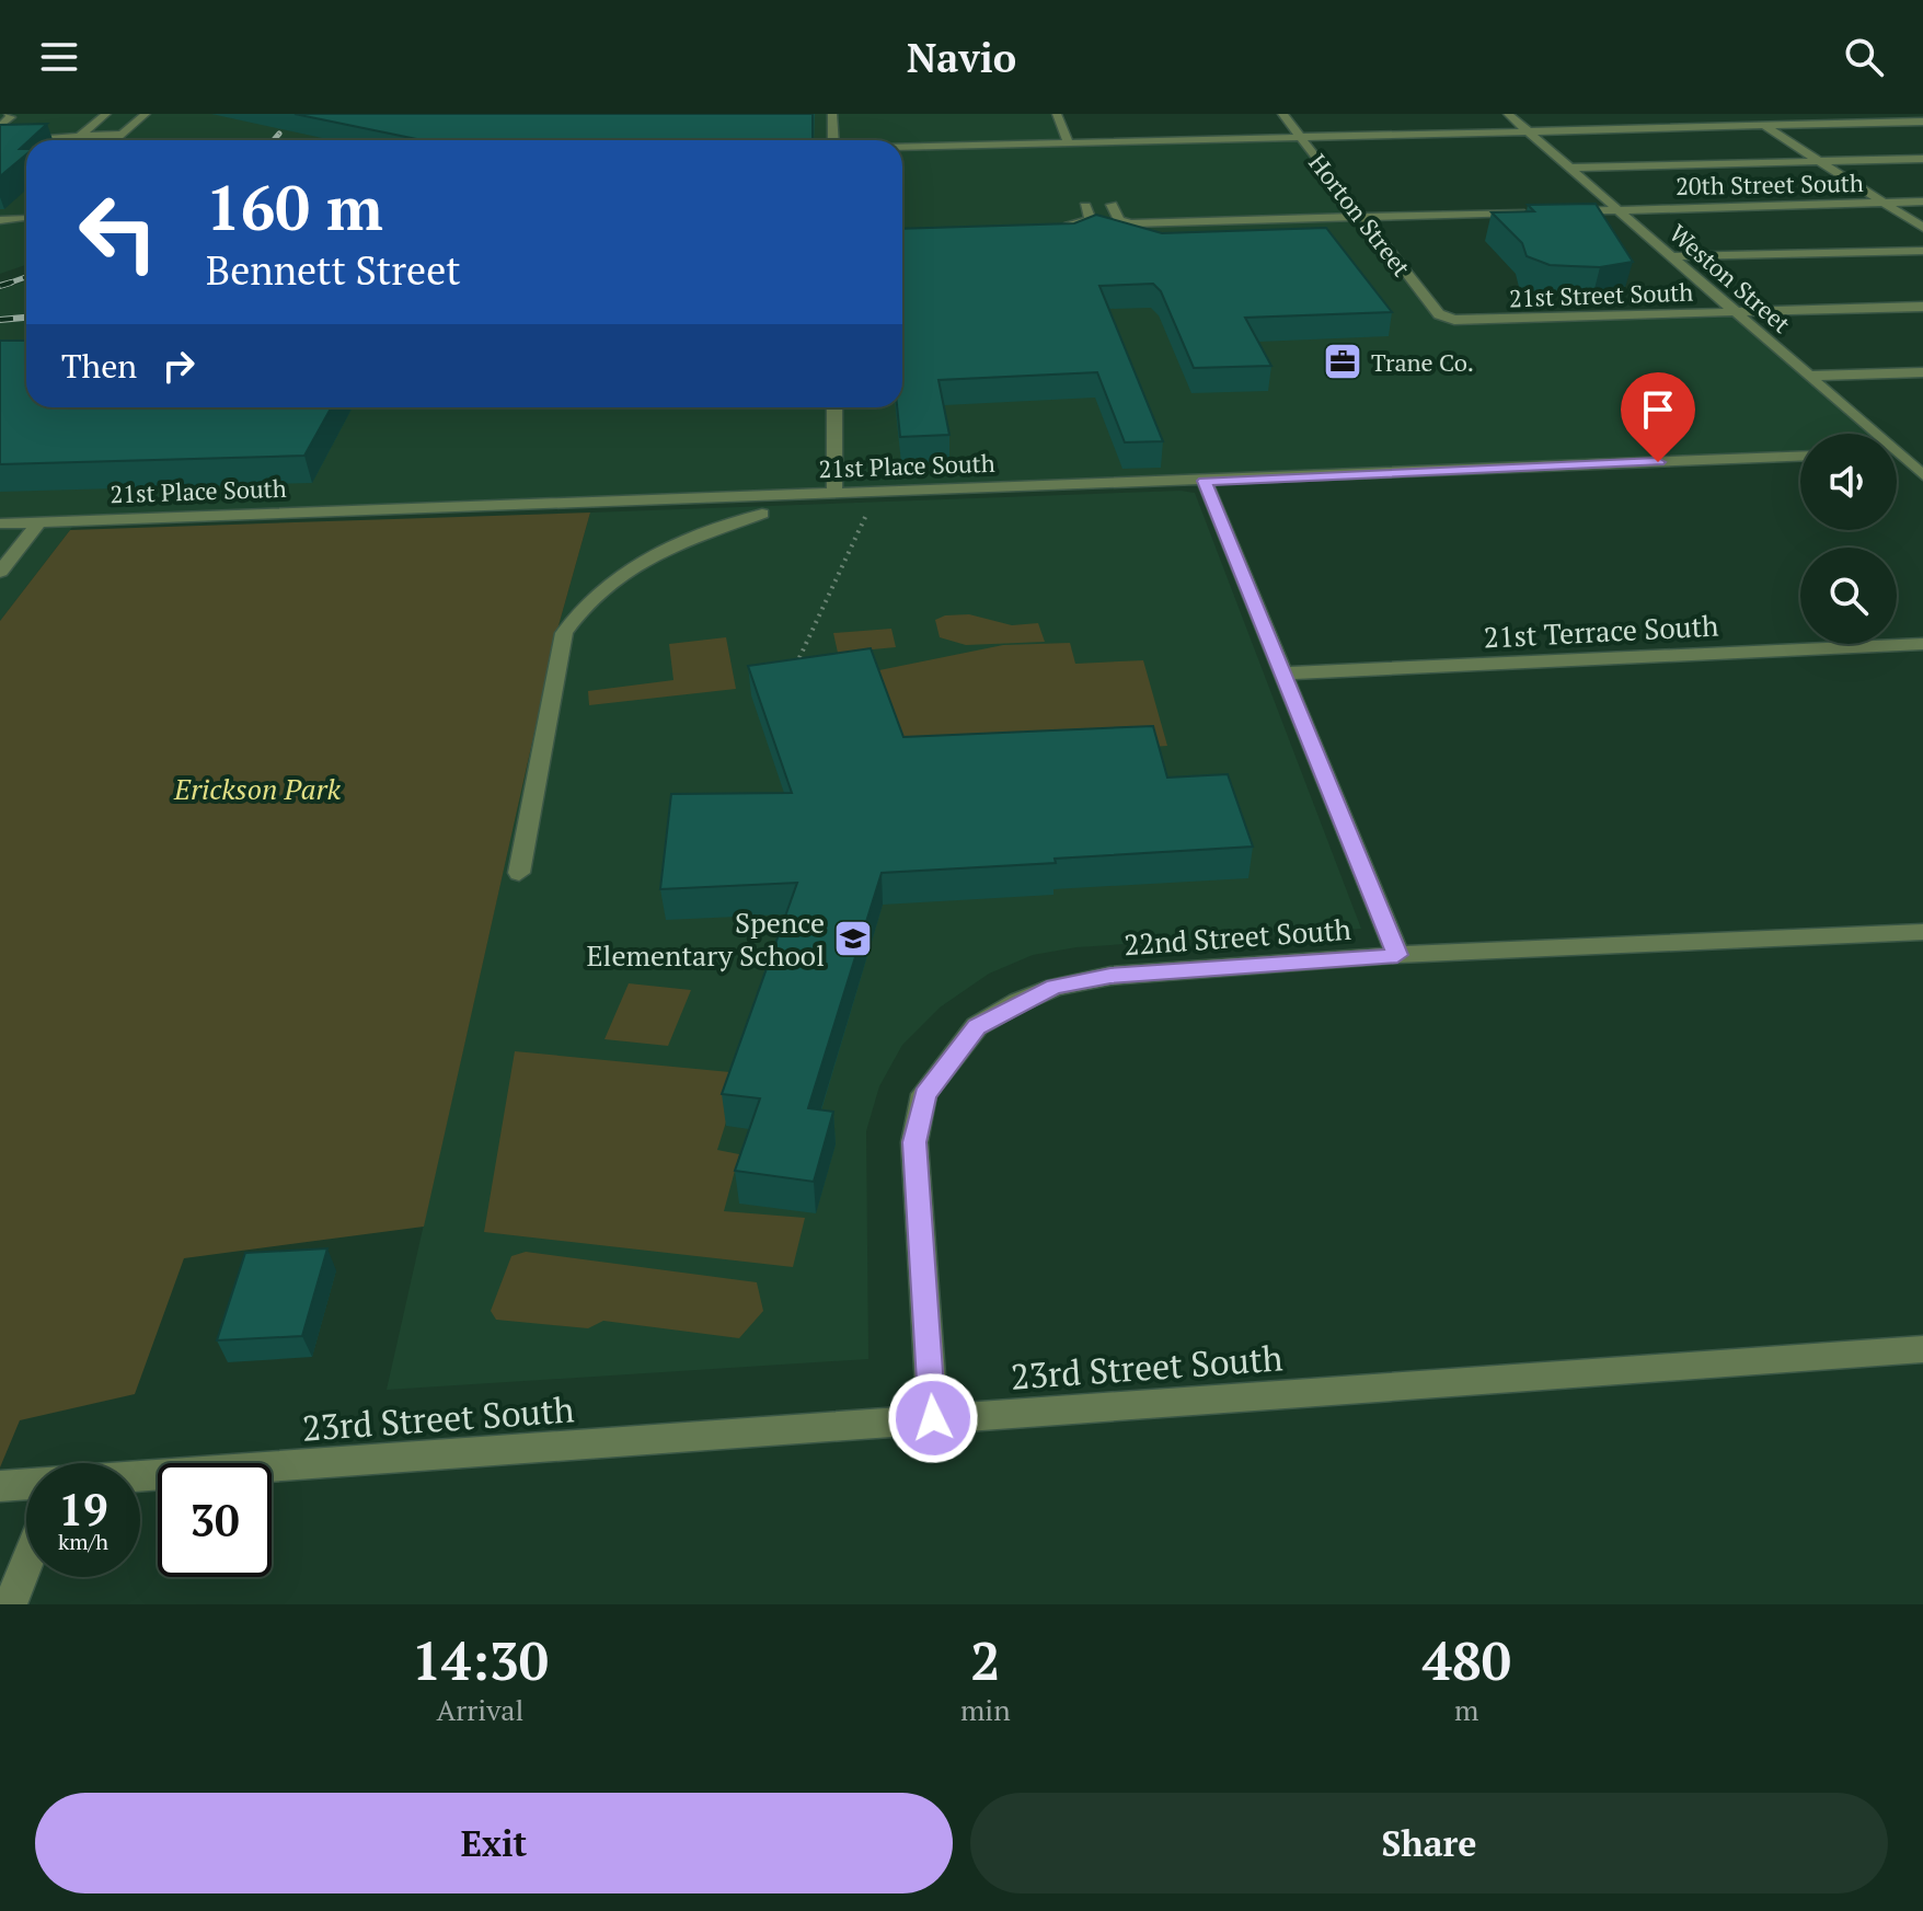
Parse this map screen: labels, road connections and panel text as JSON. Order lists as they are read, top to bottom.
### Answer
{
  "streets": {
    "street": [
      "20th Street South",
      "Horton Street",
      "Weston Street",
      "21st Street South",
      "21st Place South",
      "21st Terrace South",
      "22nd Street South",
      "23rd Street South"
    ]
  },
  "crossings": [
    ["20th Street South", "Weston Street"],
    ["Horton Street", "21st Street South"],
    ["Weston Street", "21st Street South"],
    ["22nd Street South", "23rd Street South"]
  ],
  "parks": ["Erickson Park"],
  "places": {
    "office": ["Trane Co."],
    "school or university": ["Spence Elementary School"]
  },
  "page": {
    "header": "Navio",
    "turn": ["160 m", "Bennett Street"],
    "then": "Then",
    "speed": "19 km/h",
    "limit": "30",
    "eta": [
      "14:30",
      "Arrival",
      "2",
      "min",
      "480",
      "m"
    ],
    "buttons": ["Exit", "Share"]
  }
}
